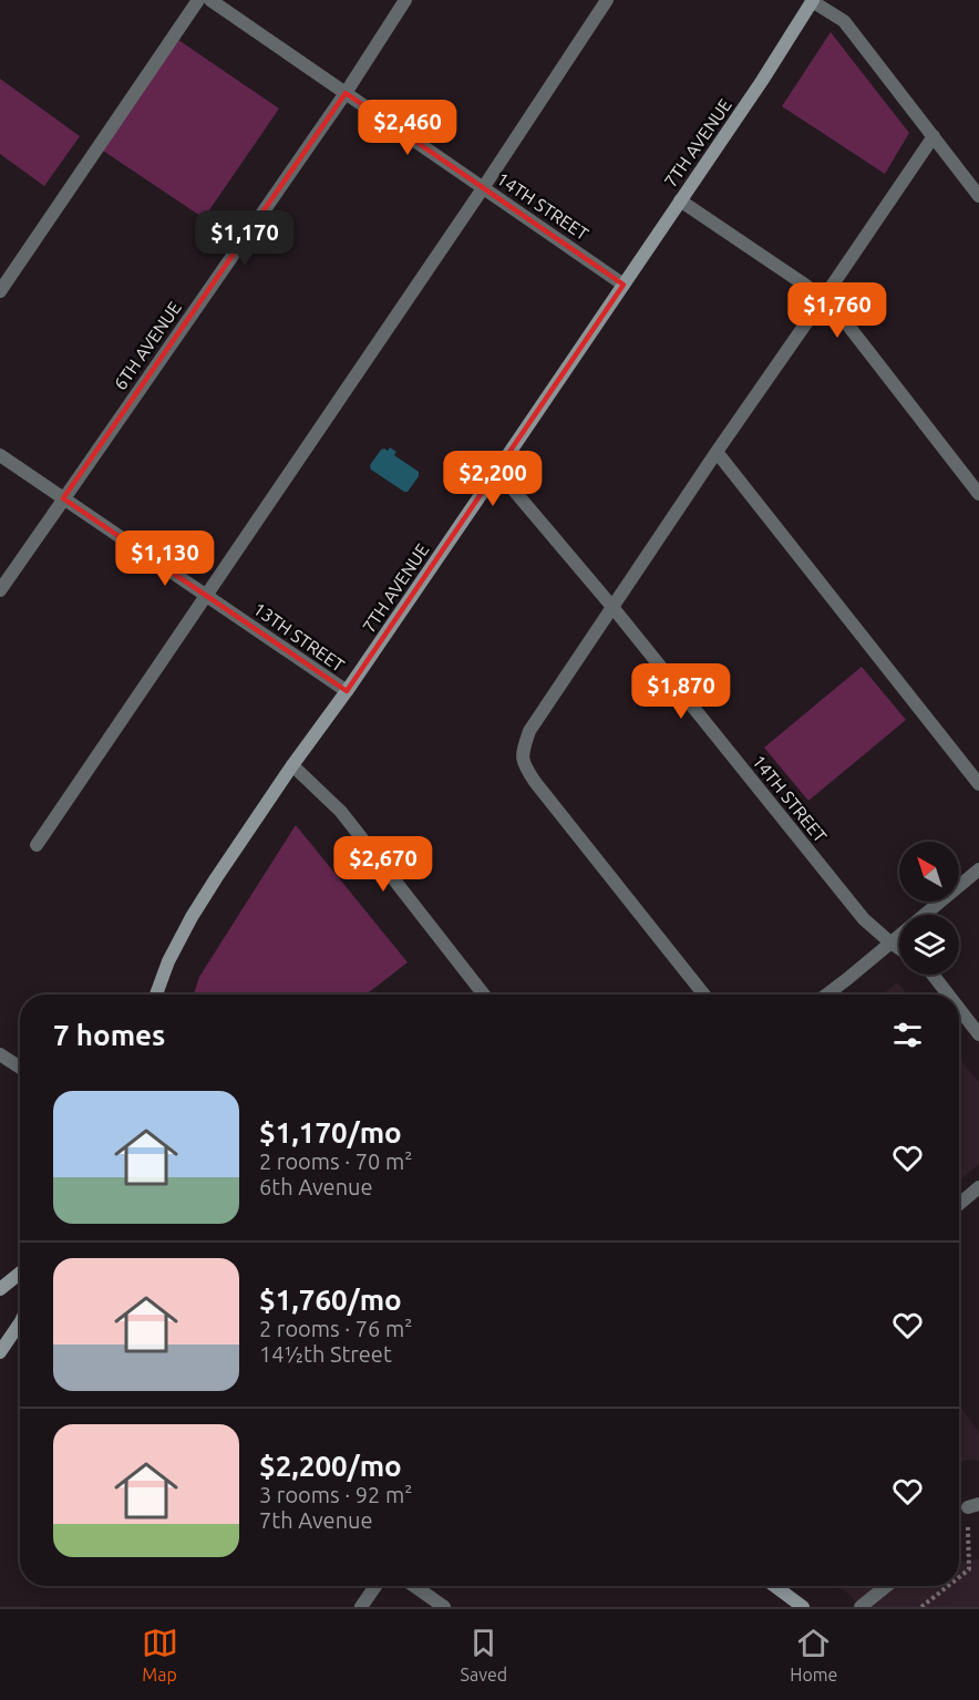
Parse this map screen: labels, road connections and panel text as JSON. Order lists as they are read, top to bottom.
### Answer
{
  "streets": {
    "street": [
      "7TH AVENUE",
      "14TH STREET",
      "6TH AVENUE",
      "13TH STREET"
    ]
  },
  "crossings": [
    ["7TH AVENUE", "14TH STREET"],
    ["7TH AVENUE", "13TH STREET"],
    ["14TH STREET", "6TH AVENUE"],
    ["6TH AVENUE", "13TH STREET"]
  ],
  "north": "top left",
  "page": {
    "price": [
      "$2,460",
      "$1,170",
      "$1,760",
      "$2,200",
      "$1,130",
      "$1,870",
      "$2,670"
    ],
    "heading": "7 homes",
    "list": [
      {
        "name": "$1,170/mo",
        "note": "2 rooms · 70 m² · 6th Avenue"
      },
      {
        "name": "$1,760/mo",
        "note": "2 rooms · 76 m² · 14½th Street"
      },
      {
        "name": "$2,200/mo",
        "note": "3 rooms · 92 m² · 7th Avenue"
      }
    ],
    "tabs": ["Map", "Saved", "Home"]
  }
}
